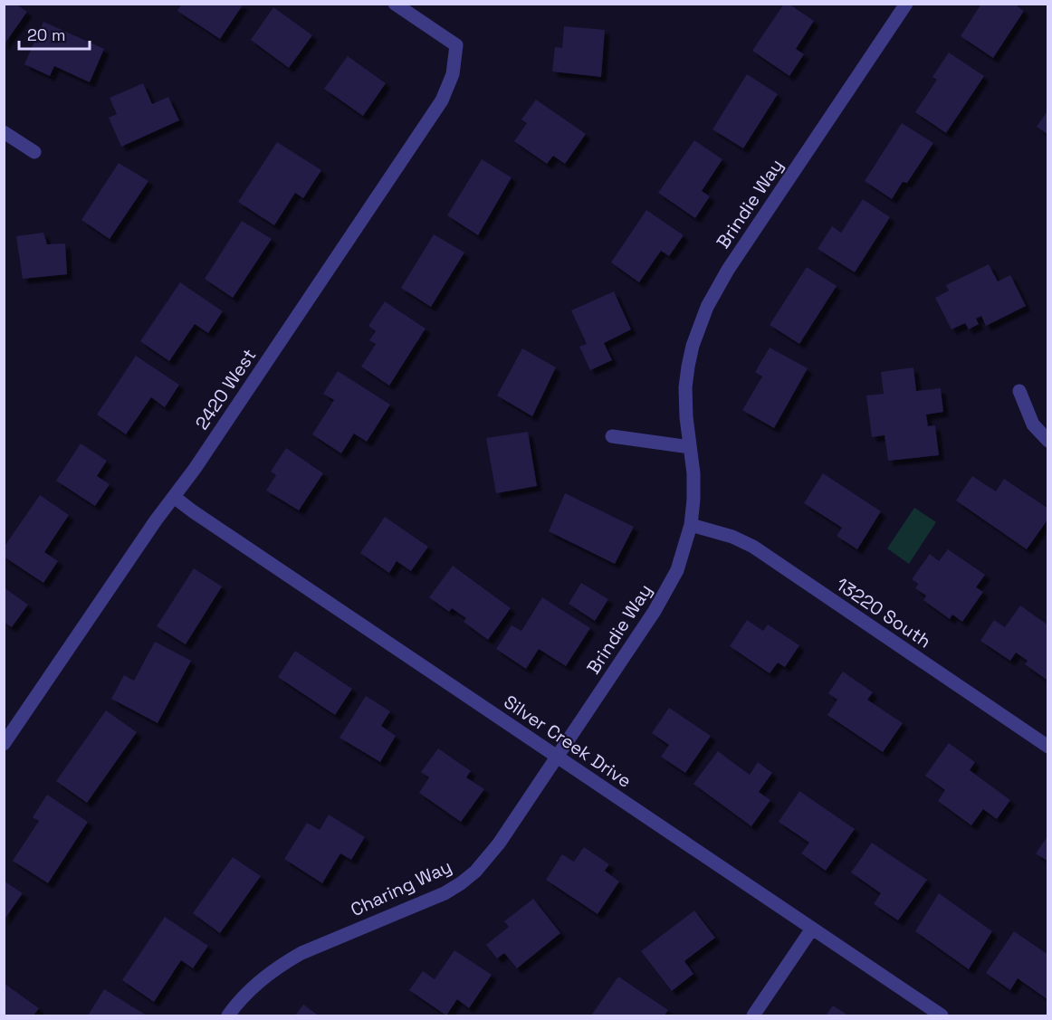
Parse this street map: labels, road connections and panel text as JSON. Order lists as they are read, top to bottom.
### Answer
{
  "streets": {
    "street": [
      "Brindie Way",
      "2420 West",
      "13220 South",
      "Silver Creek Drive",
      "Charing Way"
    ]
  },
  "crossings": [
    ["Brindie Way", "13220 South"],
    ["Brindie Way", "Silver Creek Drive"],
    ["Brindie Way", "Charing Way"],
    ["2420 West", "Silver Creek Drive"],
    ["Silver Creek Drive", "Charing Way"]
  ],
  "scale_bar": "20 m"
}
